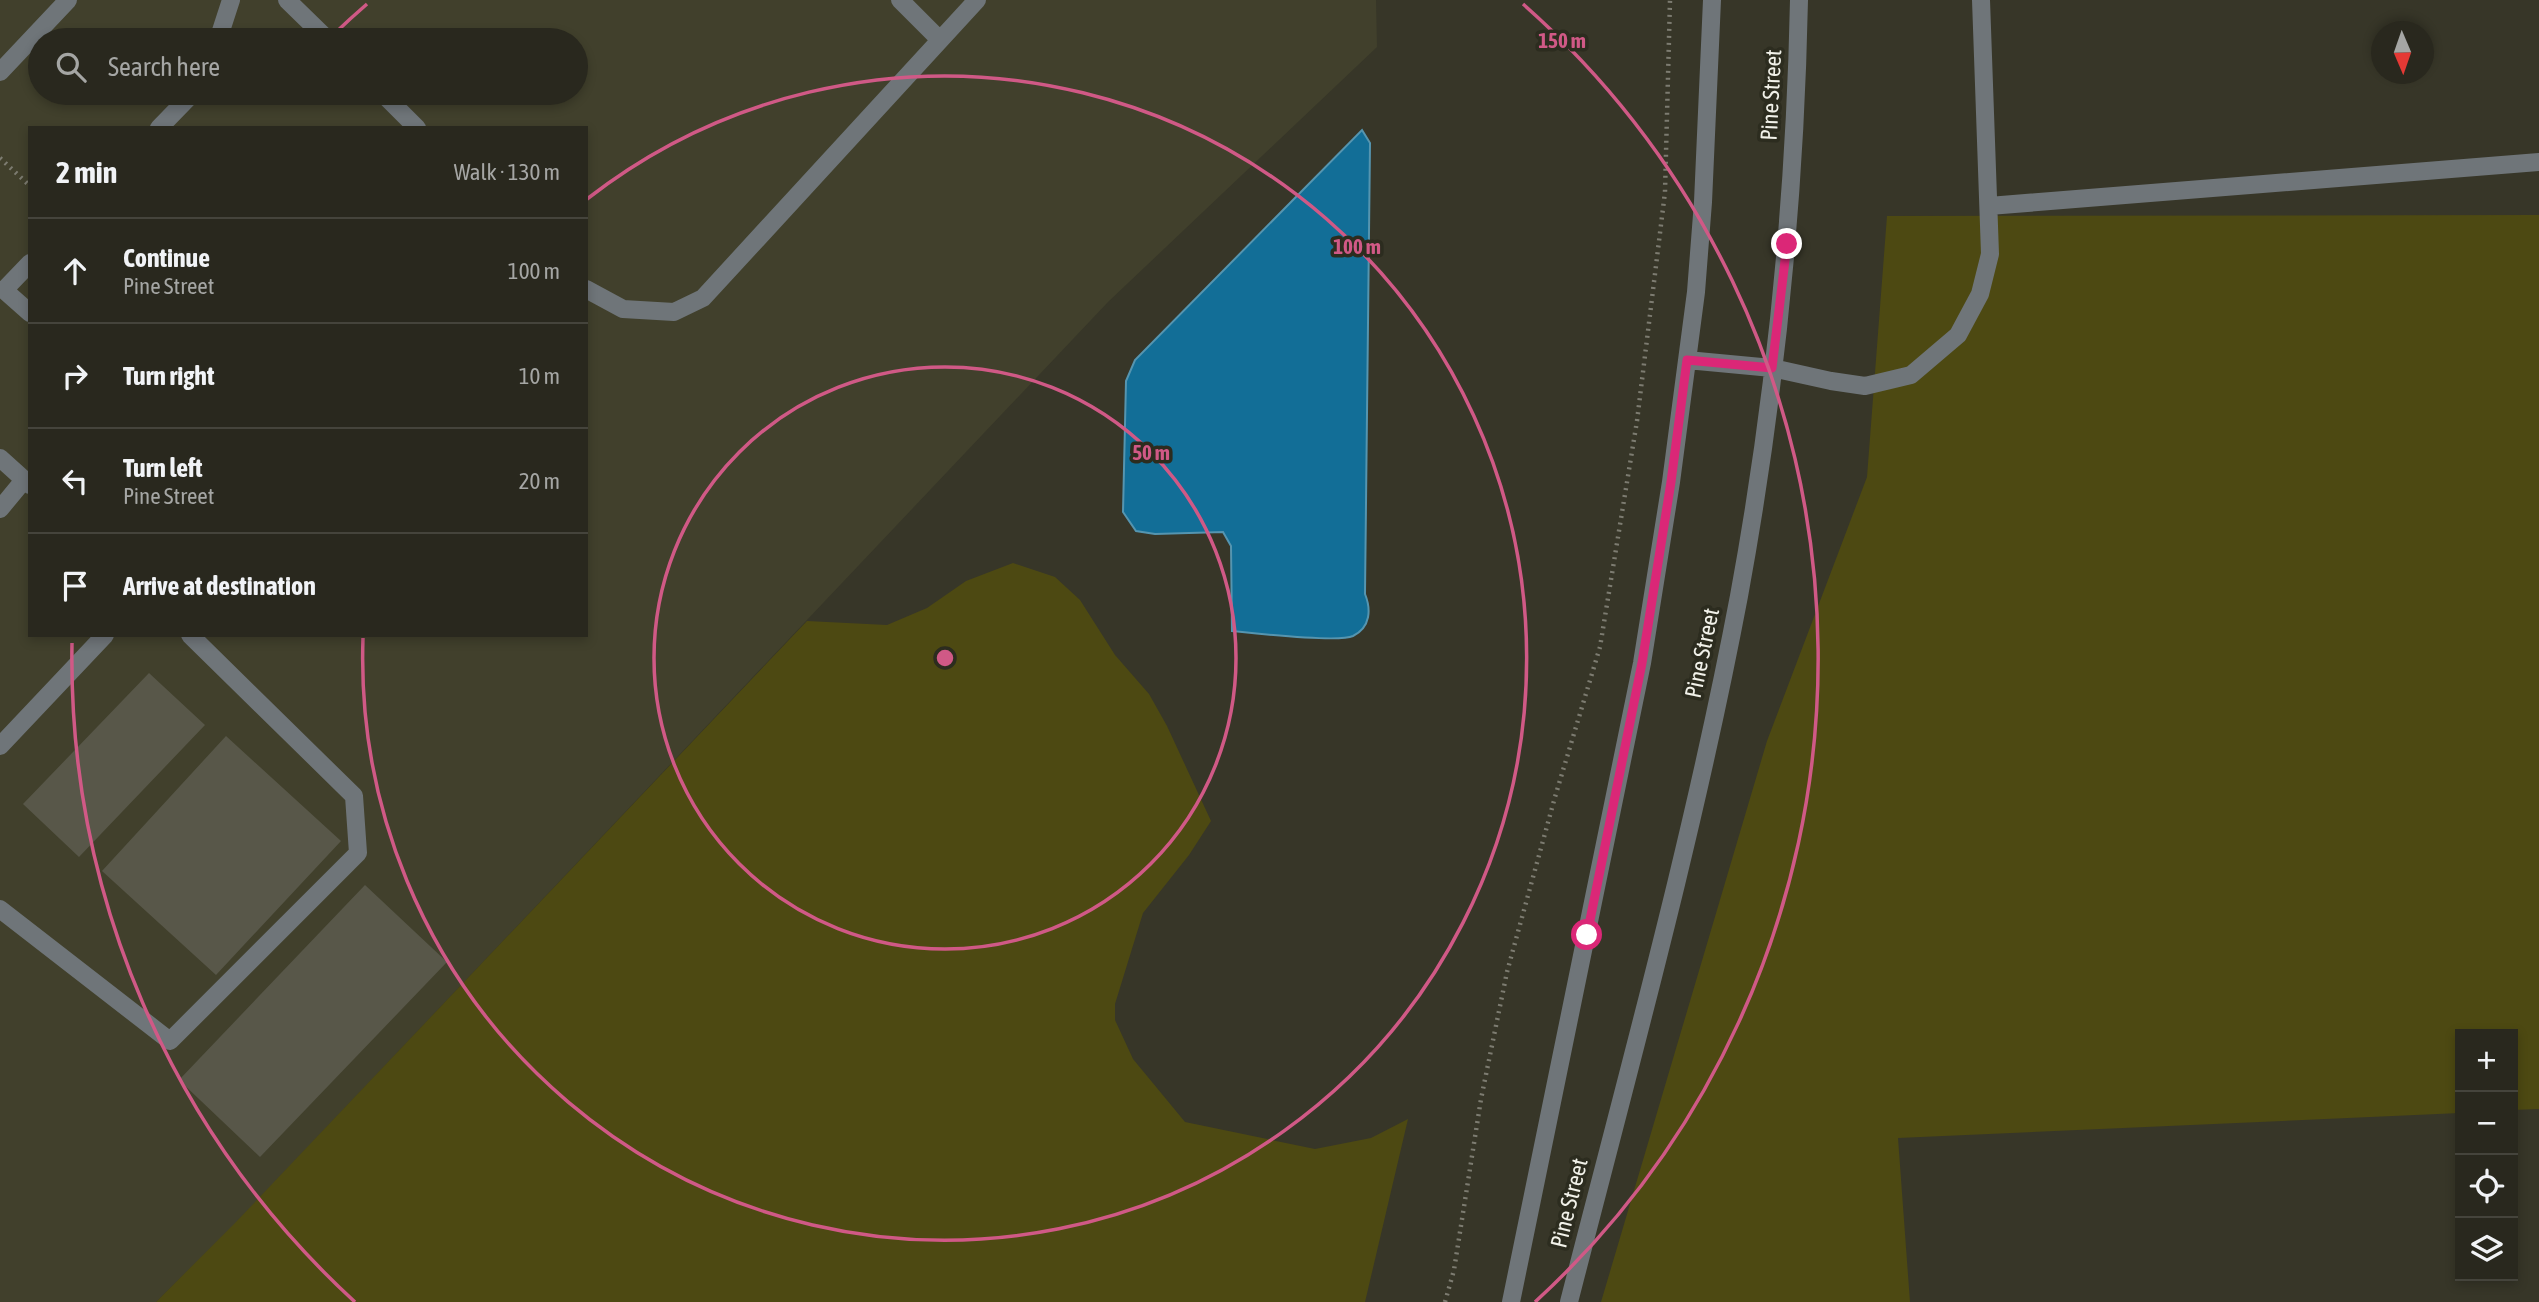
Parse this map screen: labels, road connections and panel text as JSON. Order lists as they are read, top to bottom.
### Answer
{
  "streets": {
    "street": ["Pine Street"]
  },
  "north": "bottom",
  "page": {
    "search": "Search here",
    "heading": ["2 min", "Walk · 130 m"],
    "list": [
      ["Continue", "Pine Street", "100 m"],
      ["Turn right", "10 m"],
      ["Turn left", "Pine Street", "20 m"],
      "Arrive at destination"
    ],
    "map_buttons": ["+", "−"]
  },
  "rings": ["150 m", "100 m", "50 m"]
}
